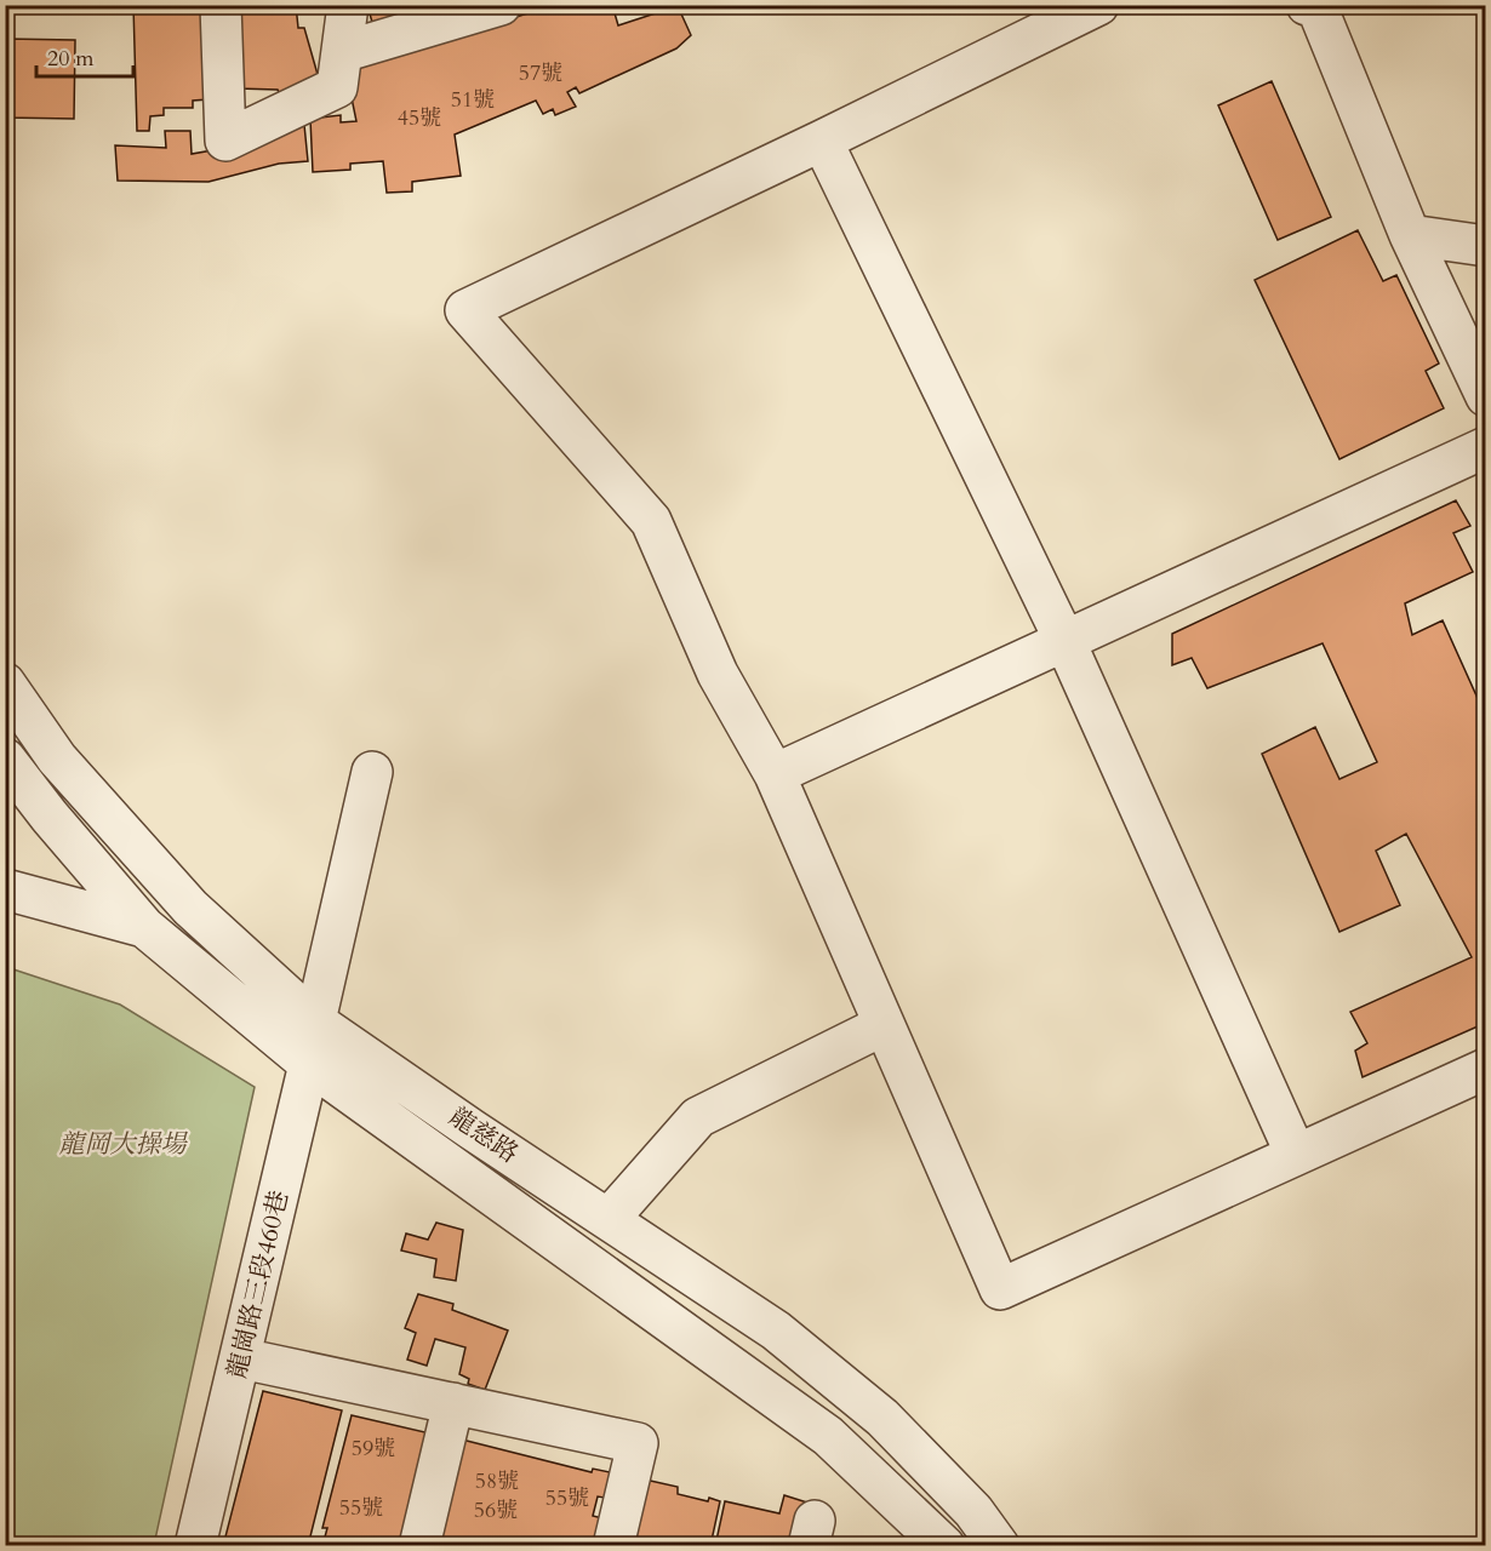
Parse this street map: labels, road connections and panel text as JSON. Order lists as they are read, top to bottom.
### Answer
{
  "streets": {
    "street": ["龍慈路", "龍崗路三段460巷"]
  },
  "crossings": [
    ["龍慈路", "龍崗路三段460巷"]
  ],
  "parks": ["龍岡大操場"],
  "house_numbers": [
    "57號",
    "51號",
    "45號",
    "59號",
    "58號",
    "55號",
    "55號",
    "56號"
  ],
  "scale_bar": "20 m"
}
